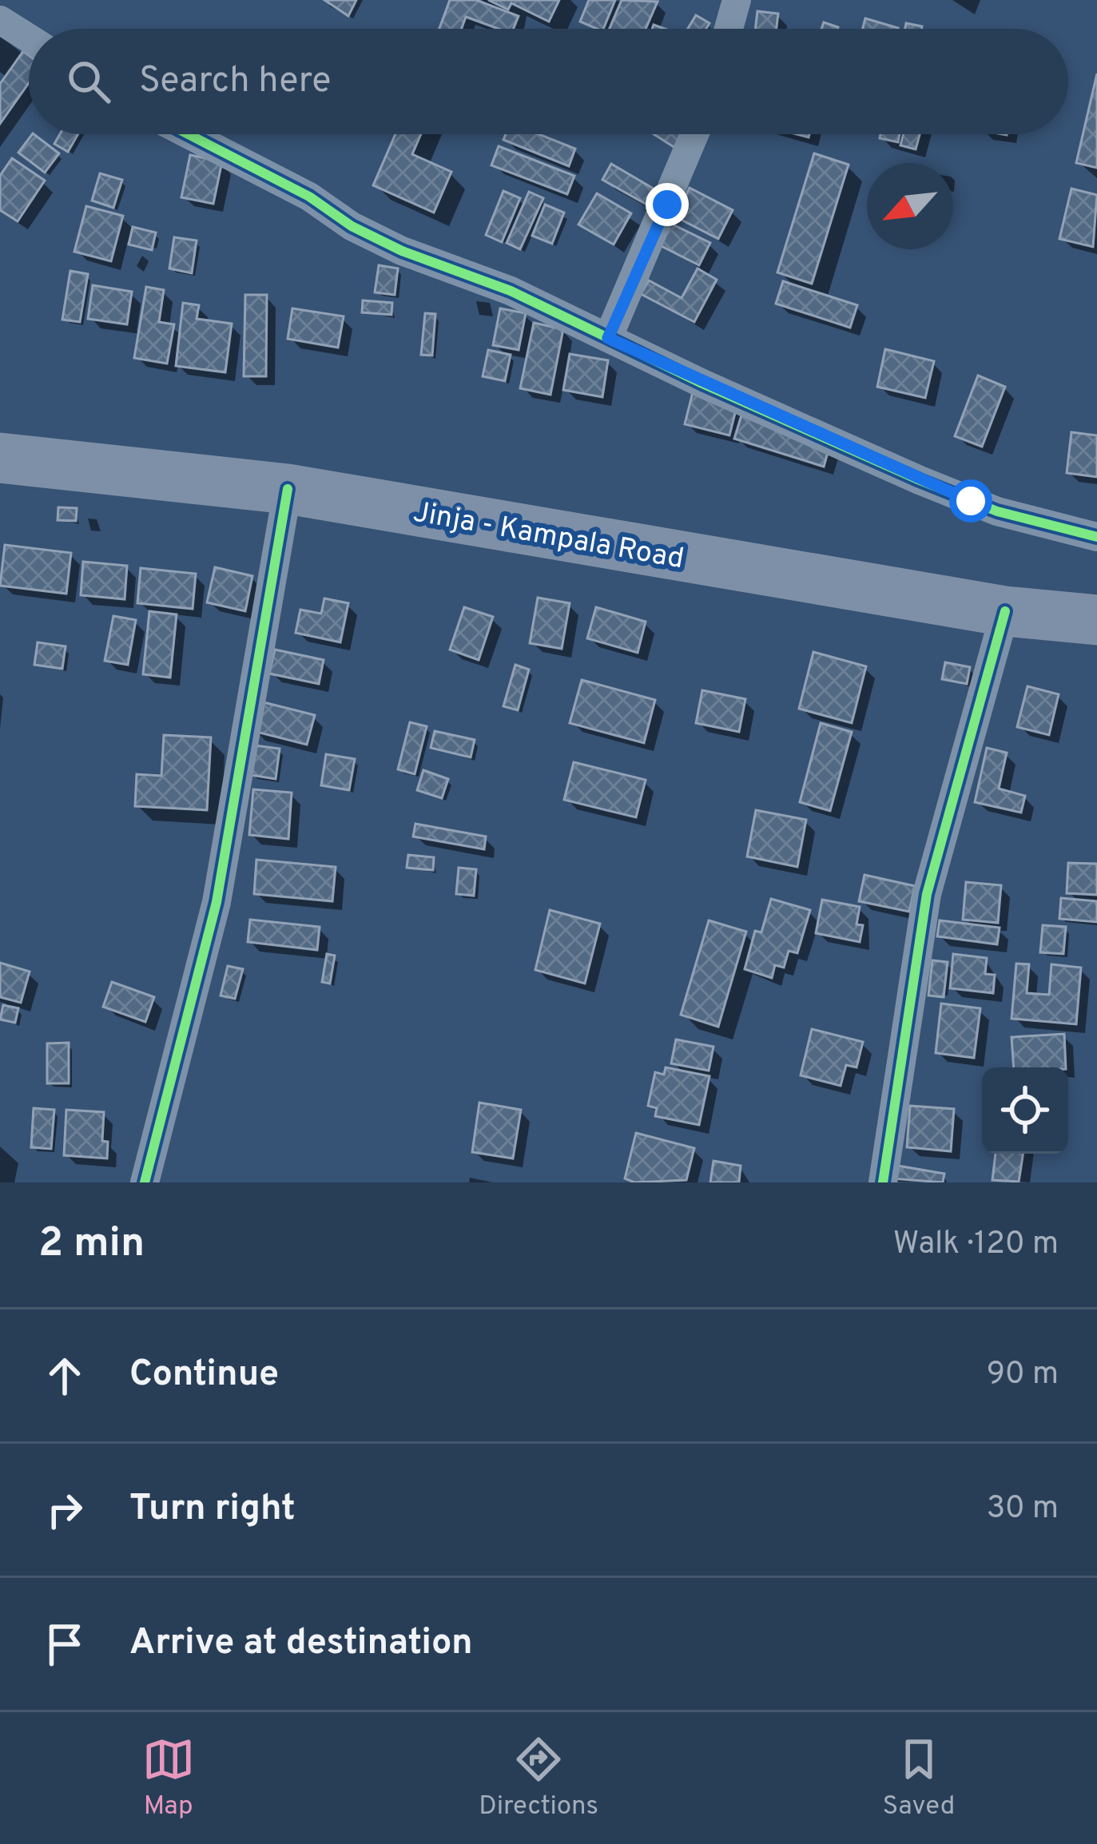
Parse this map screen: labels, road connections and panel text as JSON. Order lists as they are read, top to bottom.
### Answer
{
  "streets": {
    "highway": ["Jinja - Kampala Road"]
  },
  "north": "bottom left",
  "page": {
    "search": "Search here",
    "heading": ["2 min", "Walk · 120 m"],
    "list": [
      ["Continue", "90 m"],
      ["Turn right", "30 m"],
      "Arrive at destination"
    ],
    "nav": ["Map", "Directions", "Saved"]
  }
}
